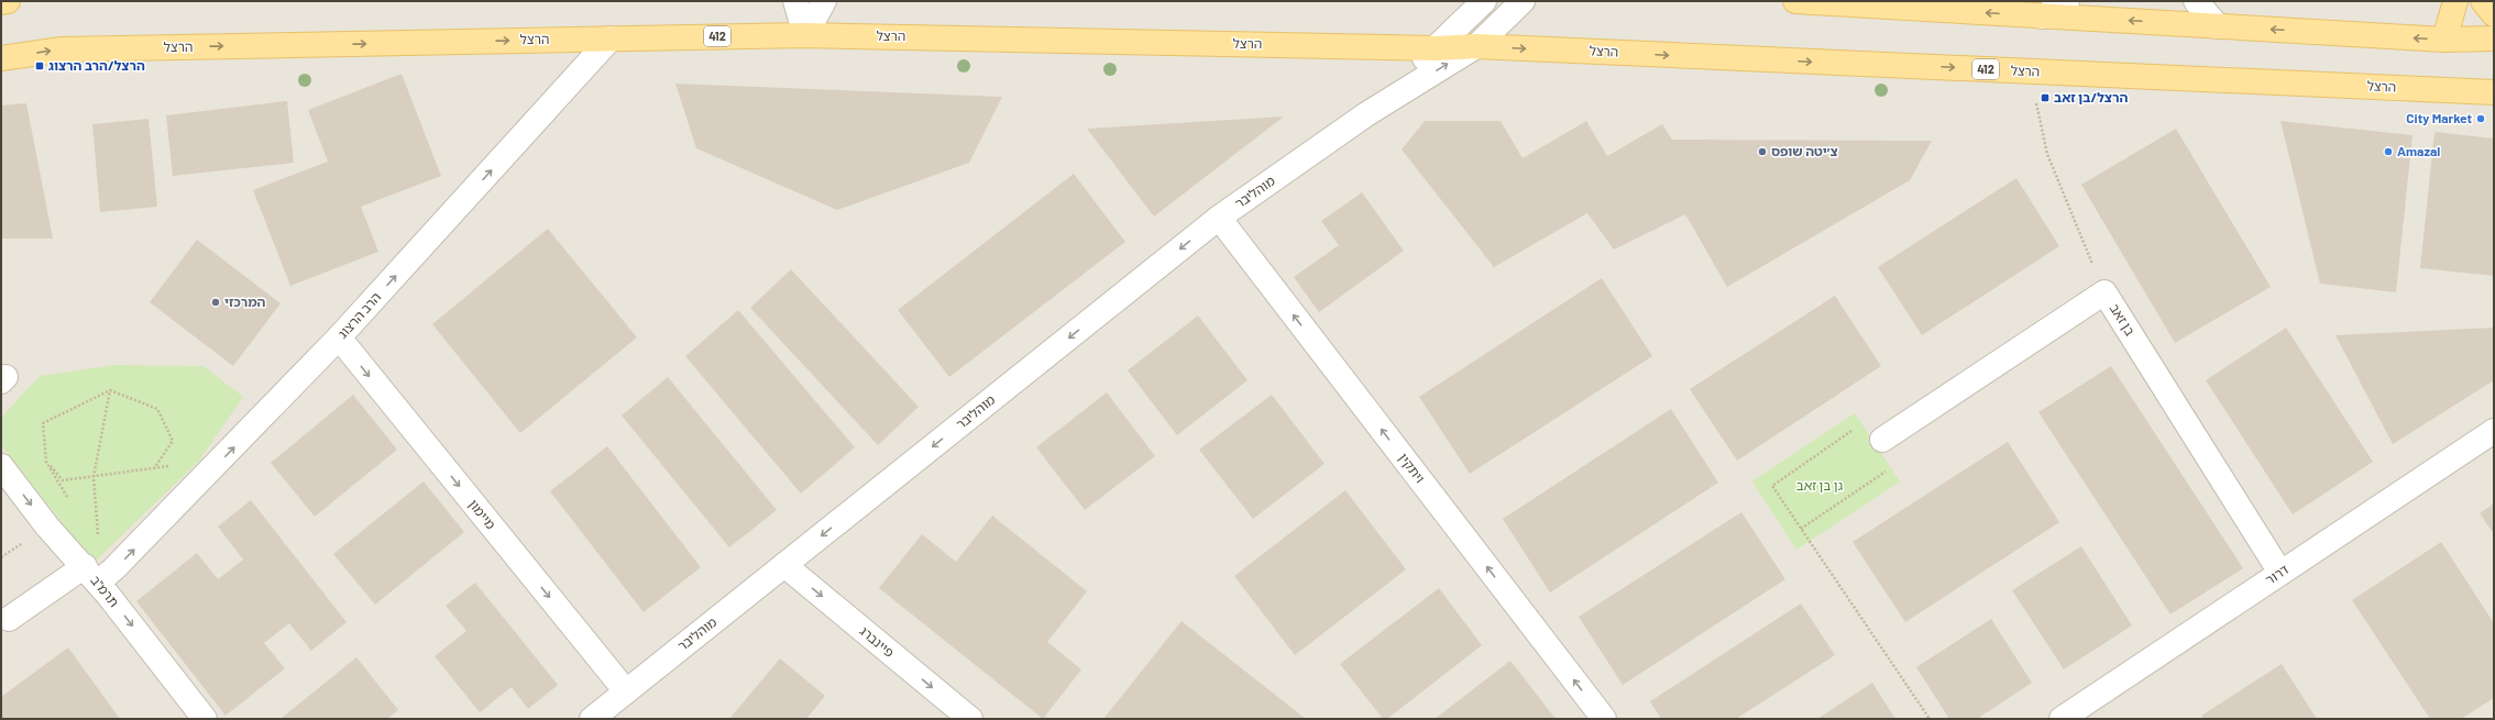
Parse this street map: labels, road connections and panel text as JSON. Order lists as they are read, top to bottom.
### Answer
{
  "streets": {
    "main road": ["412", "הרצל"],
    "street": [
      "מוהליבר",
      "הרב הרצוג",
      "בן זאב",
      "ויתקין",
      "מיימון",
      "דרור",
      "תרמ\"ב",
      "פיינברג"
    ]
  },
  "crossings": [
    ["הרצל", "מוהליבר"],
    ["הרצל", "הרב הרצוג"],
    ["מוהליבר", "ויתקין"],
    ["מוהליבר", "מיימון"],
    ["מוהליבר", "פיינברג"],
    ["הרב הרצוג", "מיימון"],
    ["הרב הרצוג", "תרמ\"ב"],
    ["בן זאב", "דרור"]
  ],
  "one_way": [
    "הרצל",
    "הרב הרצוג",
    "ויתקין",
    "מיימון",
    "תרמ\"ב",
    "פיינברג"
  ],
  "parks": ["גן בן זאב"],
  "places": {
    "transit": ["הרצל/הרב הרצוג", "הרצל/בן זאב"],
    "other": [
      "City Market",
      "צ׳יטה שופס",
      "Amazal",
      "המרכזי"
    ]
  }
}
